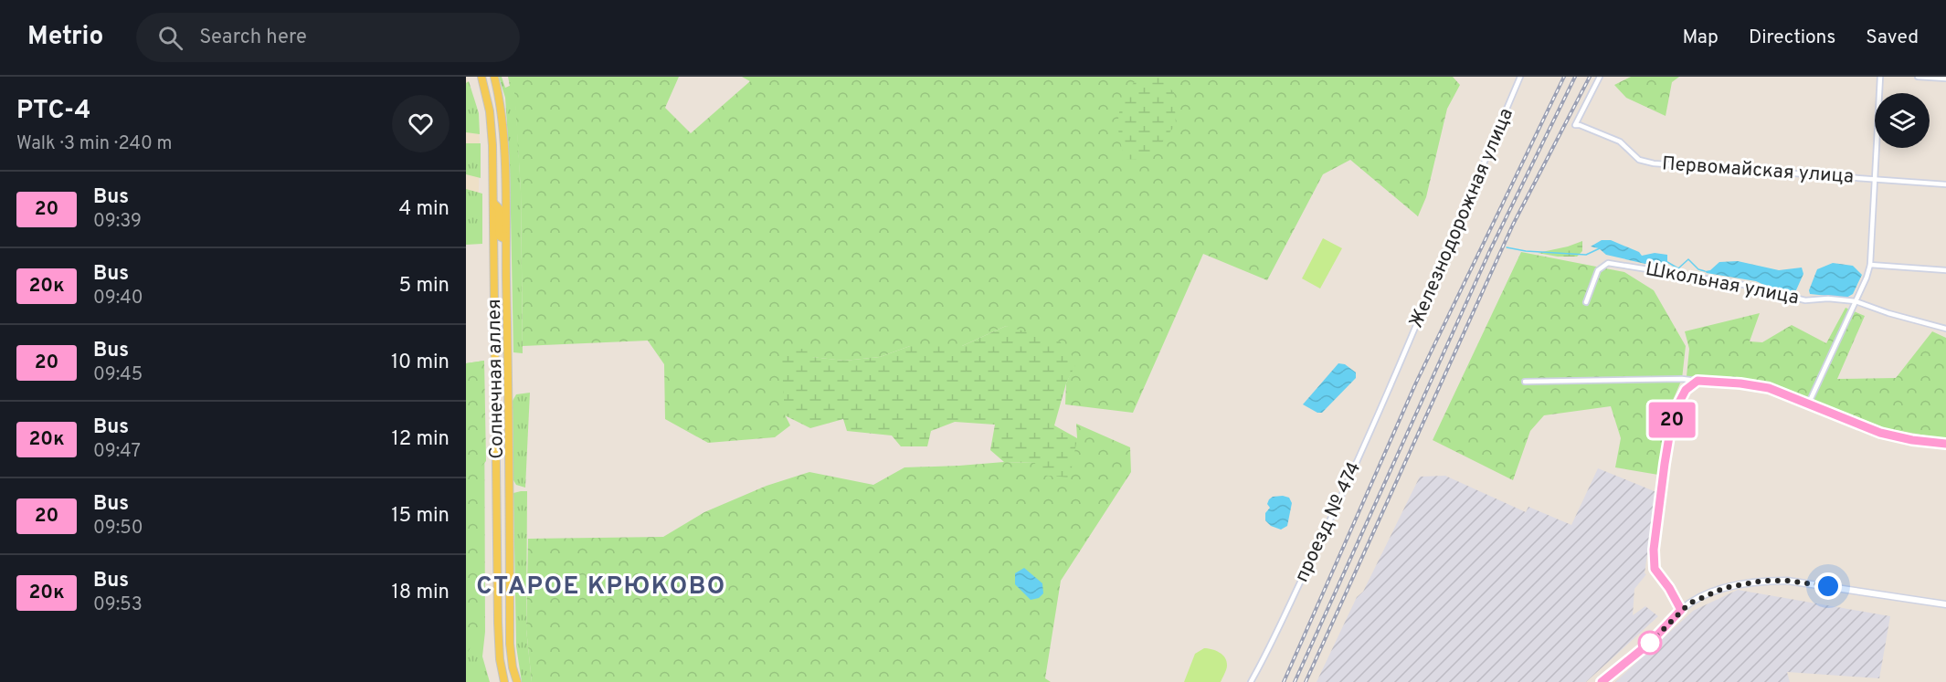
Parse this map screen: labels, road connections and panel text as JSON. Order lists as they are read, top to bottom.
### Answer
{
  "streets": {
    "main road": ["Солнечная аллея"],
    "street": [
      "Первомайская улица",
      "Железнодорожная улица",
      "Школьная улица",
      "проезд № 474"
    ]
  },
  "crossings": [
    ["Железнодорожная улица", "проезд № 474"]
  ],
  "districts": ["СТАРОЕ КРЮКОВО"],
  "lines": ["bus line 20"],
  "page": {
    "header": "Metrio",
    "search": "Search here",
    "nav": ["Map", "Directions", "Saved"],
    "heading": ["РТС-4", "Walk · 3 min · 240 m"],
    "on_map": "20",
    "list": [
      {
        "mark": "20",
        "name": "Bus",
        "note": "09:39",
        "value": "4 min"
      },
      {
        "mark": "20к",
        "name": "Bus",
        "note": "09:40",
        "value": "5 min"
      },
      {
        "mark": "20",
        "name": "Bus",
        "note": "09:45",
        "value": "10 min"
      },
      {
        "mark": "20к",
        "name": "Bus",
        "note": "09:47",
        "value": "12 min"
      },
      {
        "mark": "20",
        "name": "Bus",
        "note": "09:50",
        "value": "15 min"
      },
      {
        "mark": "20к",
        "name": "Bus",
        "note": "09:53",
        "value": "18 min"
      }
    ]
  }
}
